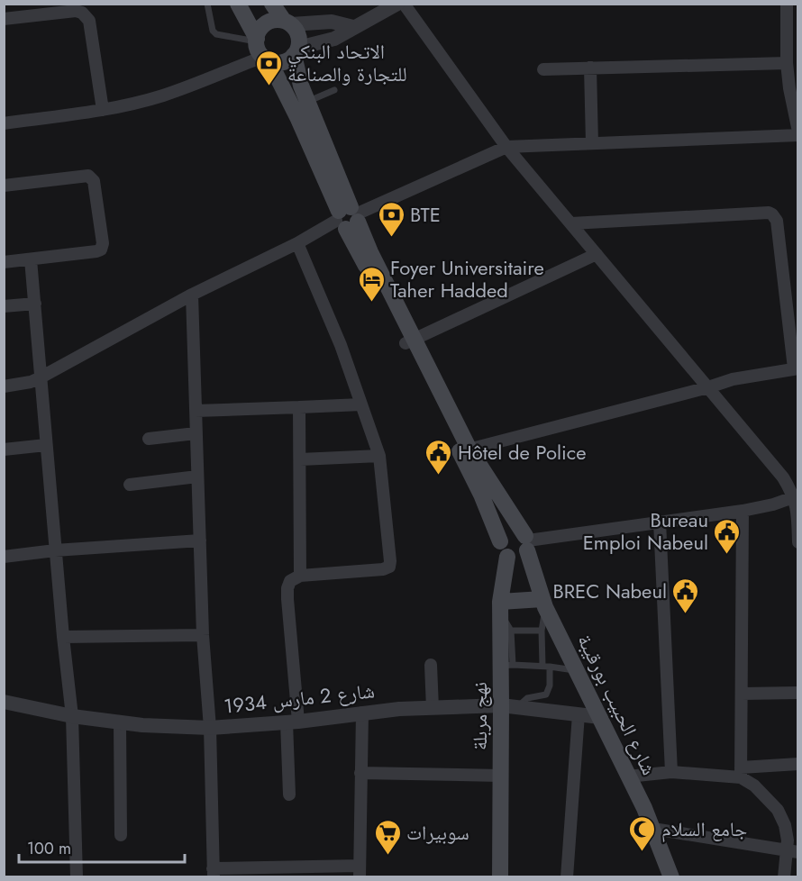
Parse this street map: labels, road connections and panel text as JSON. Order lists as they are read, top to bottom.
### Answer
{
  "streets": {
    "main road": ["شارع الحبيب بورقيبة", "نهج مربلة"],
    "street": ["شارع 2 مارس 1934"]
  },
  "crossings": [
    ["شارع 2 مارس 1934", "شارع الحبيب بورقيبة"],
    ["شارع 2 مارس 1934", "نهج مربلة"],
    ["شارع الحبيب بورقيبة", "نهج مربلة"]
  ],
  "places": {
    "bank": ["الاتحاد البنكي للتجارة والصناعة", "BTE"],
    "hotel": ["Foyer Universitaire Taher Hadded"],
    "public building": ["Hôtel de Police", "Bureau Emploi Nabeul", "BREC Nabeul"],
    "mosque": ["جامع السلام"],
    "supermarket": ["سوبيرات"]
  },
  "scale_bar": "100 m"
}
